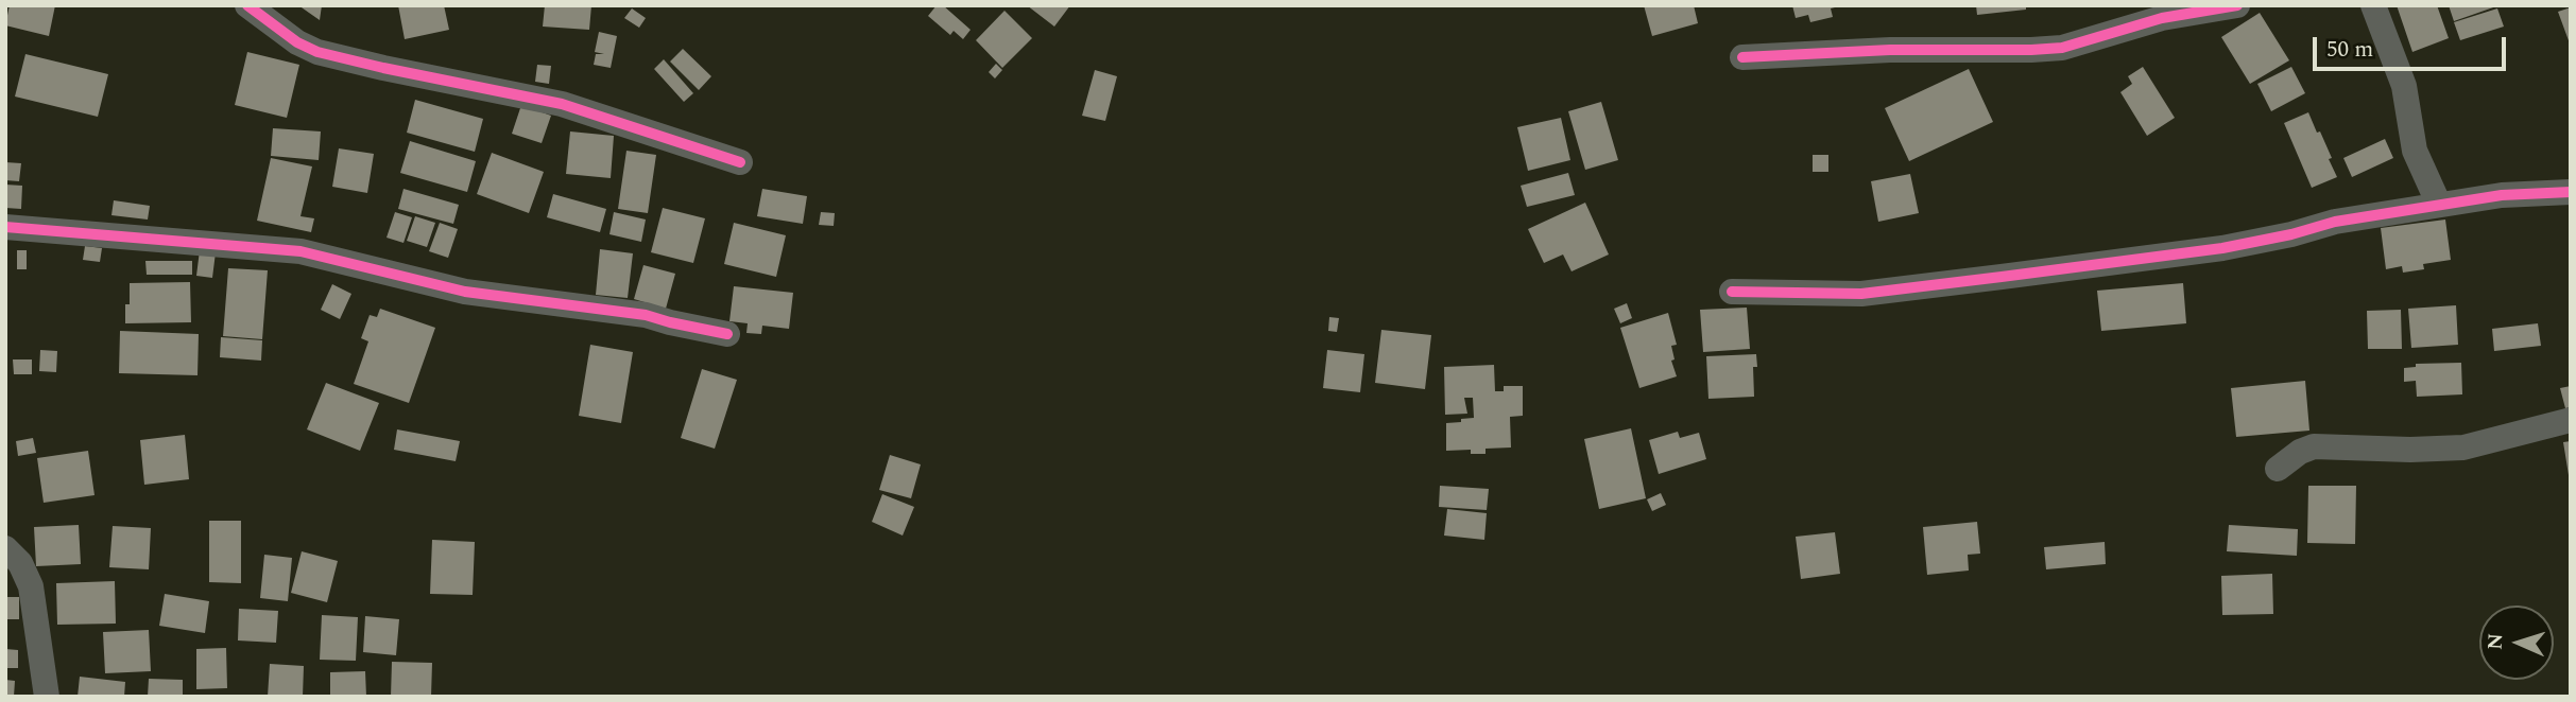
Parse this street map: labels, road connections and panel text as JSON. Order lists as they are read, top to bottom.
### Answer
{
  "scale_bar": "50 m",
  "north": "left"
}
